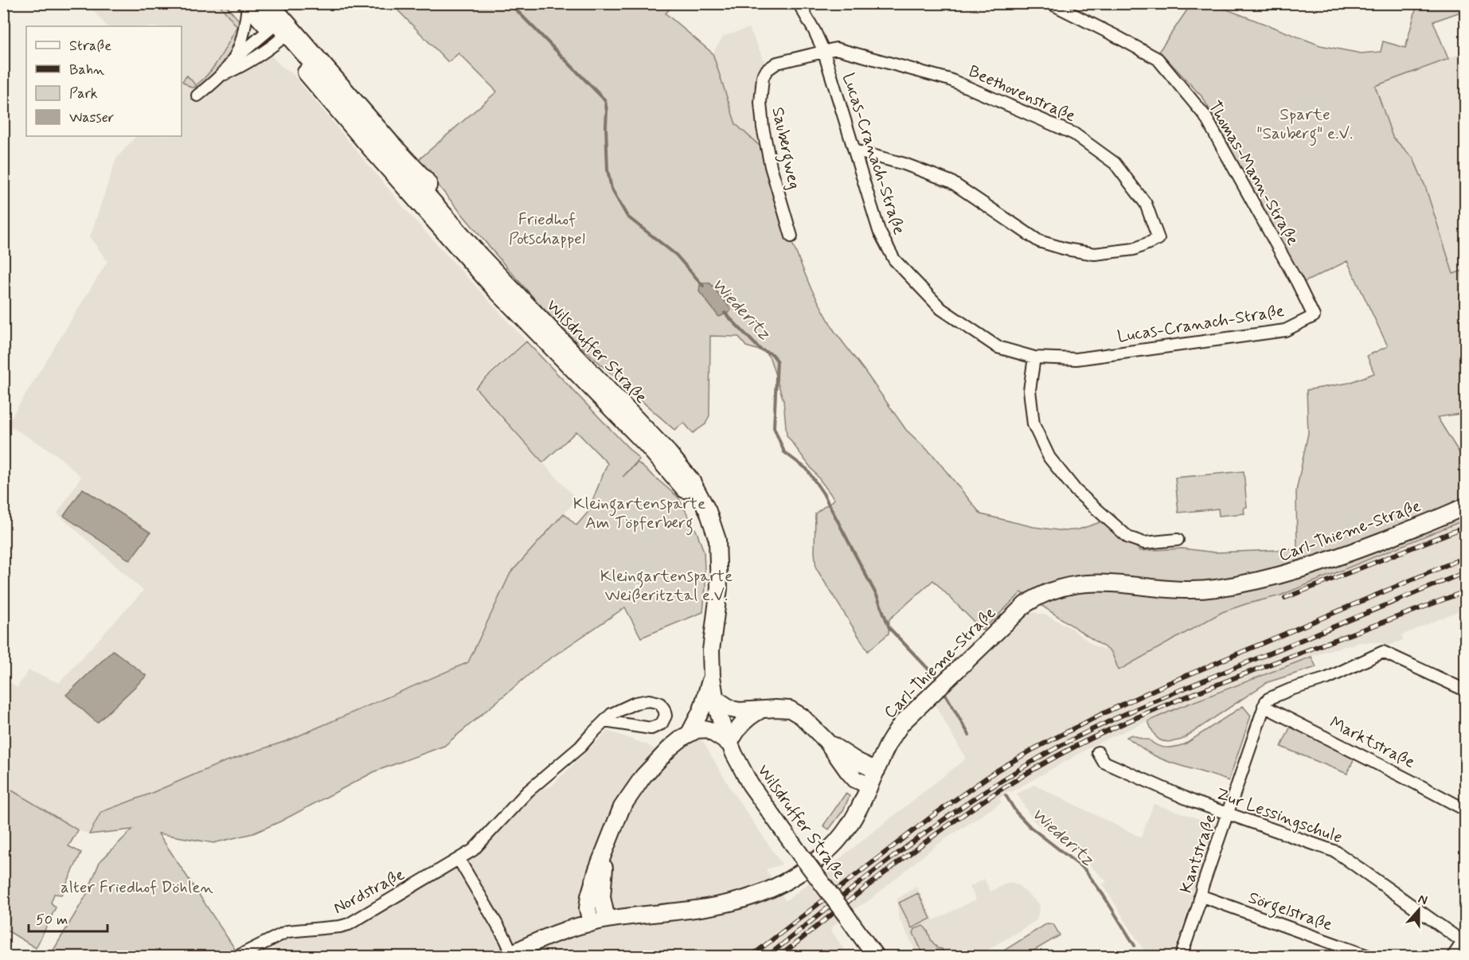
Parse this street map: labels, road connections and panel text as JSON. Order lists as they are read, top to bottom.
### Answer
{
  "streets": {
    "main road": ["Wilsdruffer Straße", "Carl-Thieme-Straße"],
    "street": [
      "Beethovenstraße",
      "Saubergweg",
      "Lucas-Cranach-Straße",
      "Thomas-Mann-Straße",
      "Marktstraße",
      "Zur Lessingschule",
      "Kantstraße",
      "Nordstraße",
      "Sörgelstraße"
    ]
  },
  "crossings": [
    ["Beethovenstraße", "Saubergweg"],
    ["Beethovenstraße", "Lucas-Cranach-Straße"],
    ["Saubergweg", "Lucas-Cranach-Straße"],
    ["Lucas-Cranach-Straße", "Thomas-Mann-Straße"],
    ["Wilsdruffer Straße", "Carl-Thieme-Straße"],
    ["Marktstraße", "Kantstraße"],
    ["Zur Lessingschule", "Kantstraße"],
    ["Kantstraße", "Sörgelstraße"]
  ],
  "water": ["Wiederitz"],
  "parks": [
    "Sparte \"Sauberg\" e.V.",
    "Friedhof Potschappel",
    "Kleingartensparte Am Töpferberg",
    "Kleingartensparte Weißeritztal e.V.",
    "alter Friedhof Döhlen"
  ],
  "legend": [
    "Straße",
    "Bahn",
    "Park",
    "Wasser"
  ],
  "scale_bar": "50 m",
  "north": "top"
}
